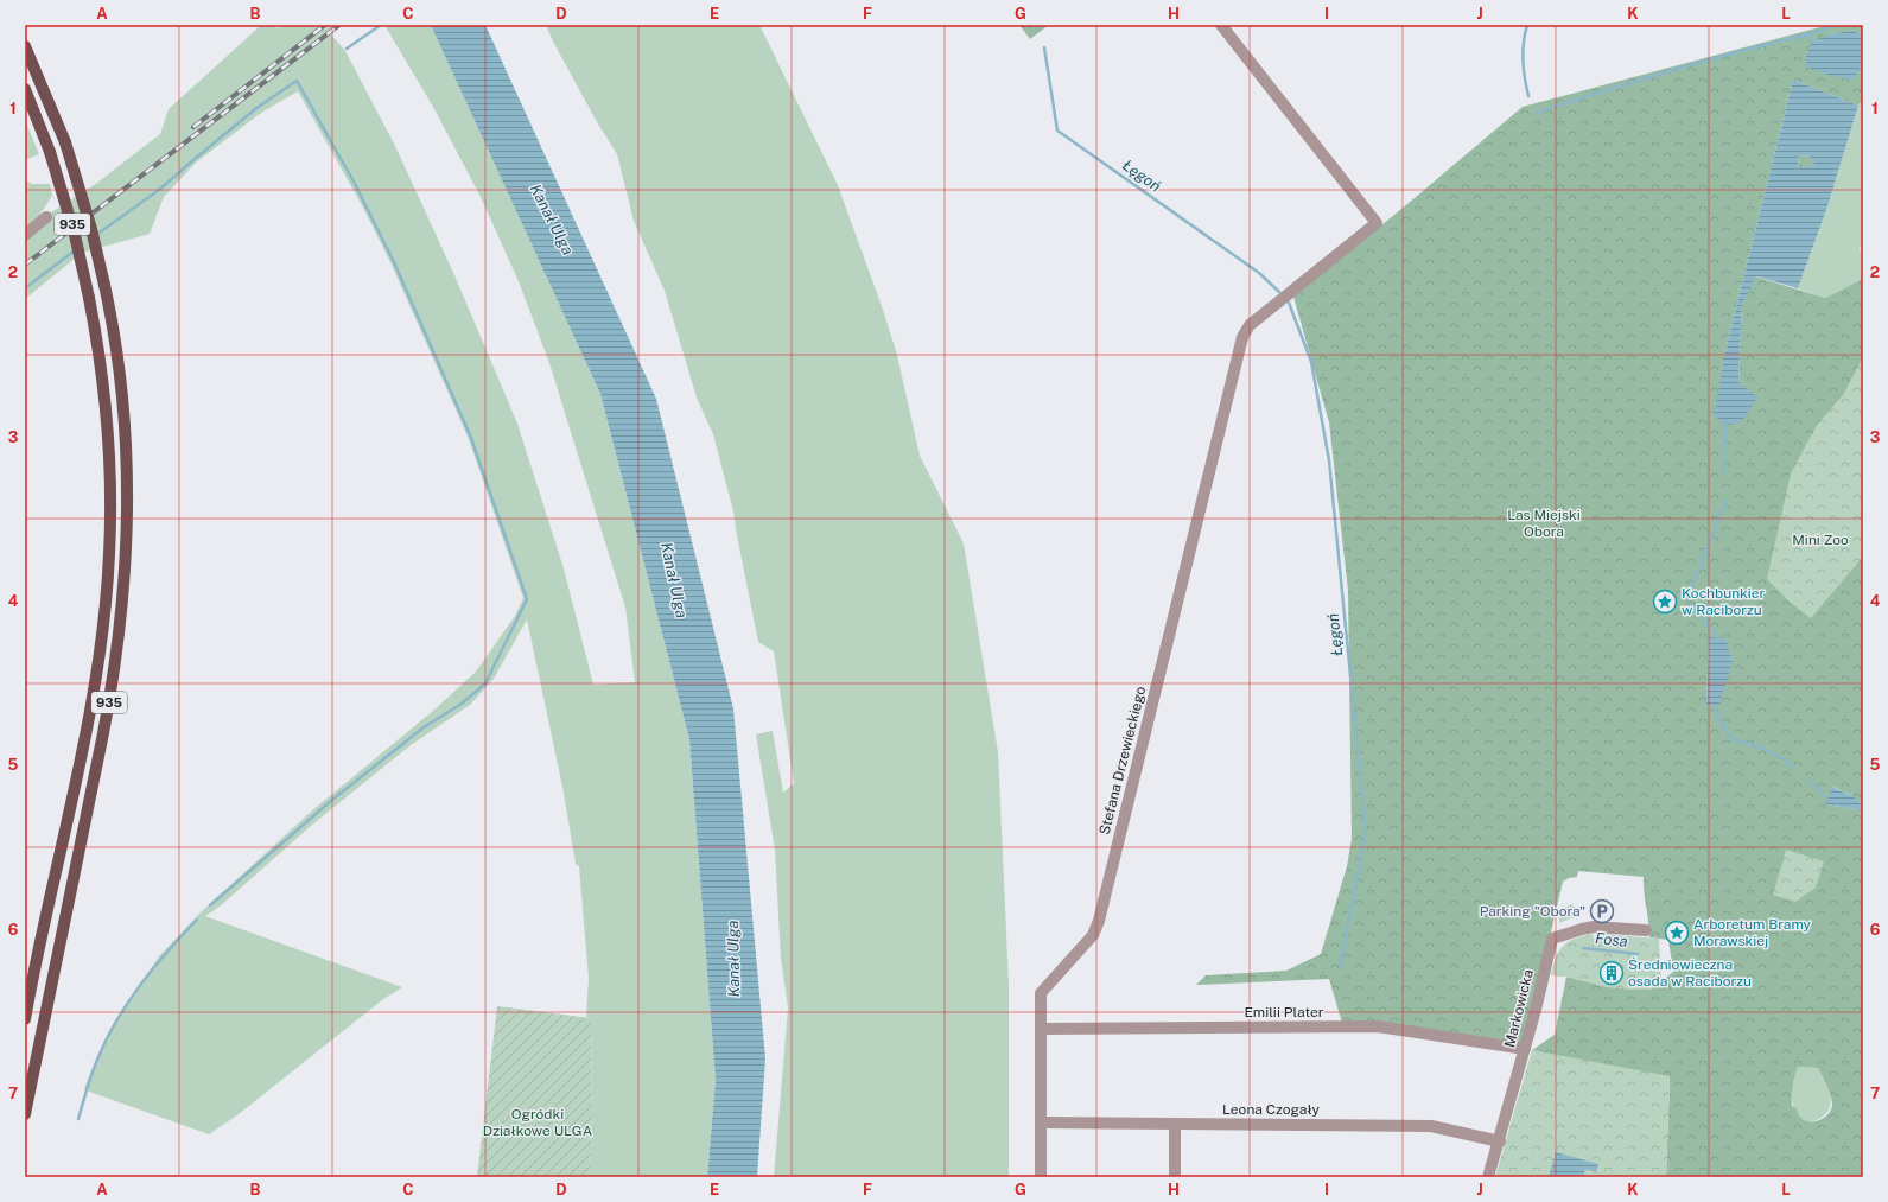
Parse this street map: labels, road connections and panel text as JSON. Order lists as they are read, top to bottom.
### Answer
{
  "streets": {
    "main road": ["935"],
    "street": [
      "Stefana Drzewieckiego",
      "Markowicka",
      "Emilii Plater",
      "Leona Czogały"
    ]
  },
  "crossings": [
    ["Stefana Drzewieckiego", "Emilii Plater"],
    ["Stefana Drzewieckiego", "Leona Czogały"],
    ["Markowicka", "Emilii Plater"],
    ["Markowicka", "Leona Czogały"]
  ],
  "water": ["Łęgoń", "Kanał Ulga", "Fosa"],
  "parks": ["Las Miejski Obora", "Mini Zoo", "Ogródki Działkowe ULGA"],
  "places": {
    "place": ["Kochbunkier w Raciborzu", "Arboretum Bramy Morawskiej"],
    "parking": ["Parking \"Obora\""],
    "building": ["Średniowieczna osada w Raciborzu"]
  },
  "grid": {
    "columns": [
      "A",
      "B",
      "C",
      "D",
      "E",
      "F",
      "G",
      "H",
      "I",
      "J",
      "K",
      "L"
    ],
    "rows": [
      "1",
      "2",
      "3",
      "4",
      "5",
      "6",
      "7"
    ]
  }
}
